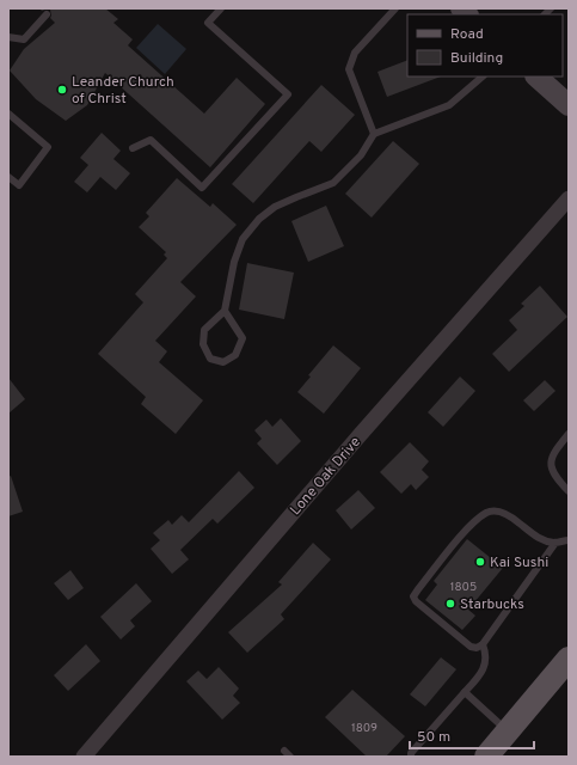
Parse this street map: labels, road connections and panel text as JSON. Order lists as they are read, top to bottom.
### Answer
{
  "streets": {
    "street": ["Lone Oak Drive"]
  },
  "places": ["Leander Church of Christ", "Kai Sushi", "Starbucks"],
  "house_numbers": ["1805", "1809"],
  "legend": ["Road", "Building"],
  "scale_bar": "50 m"
}
